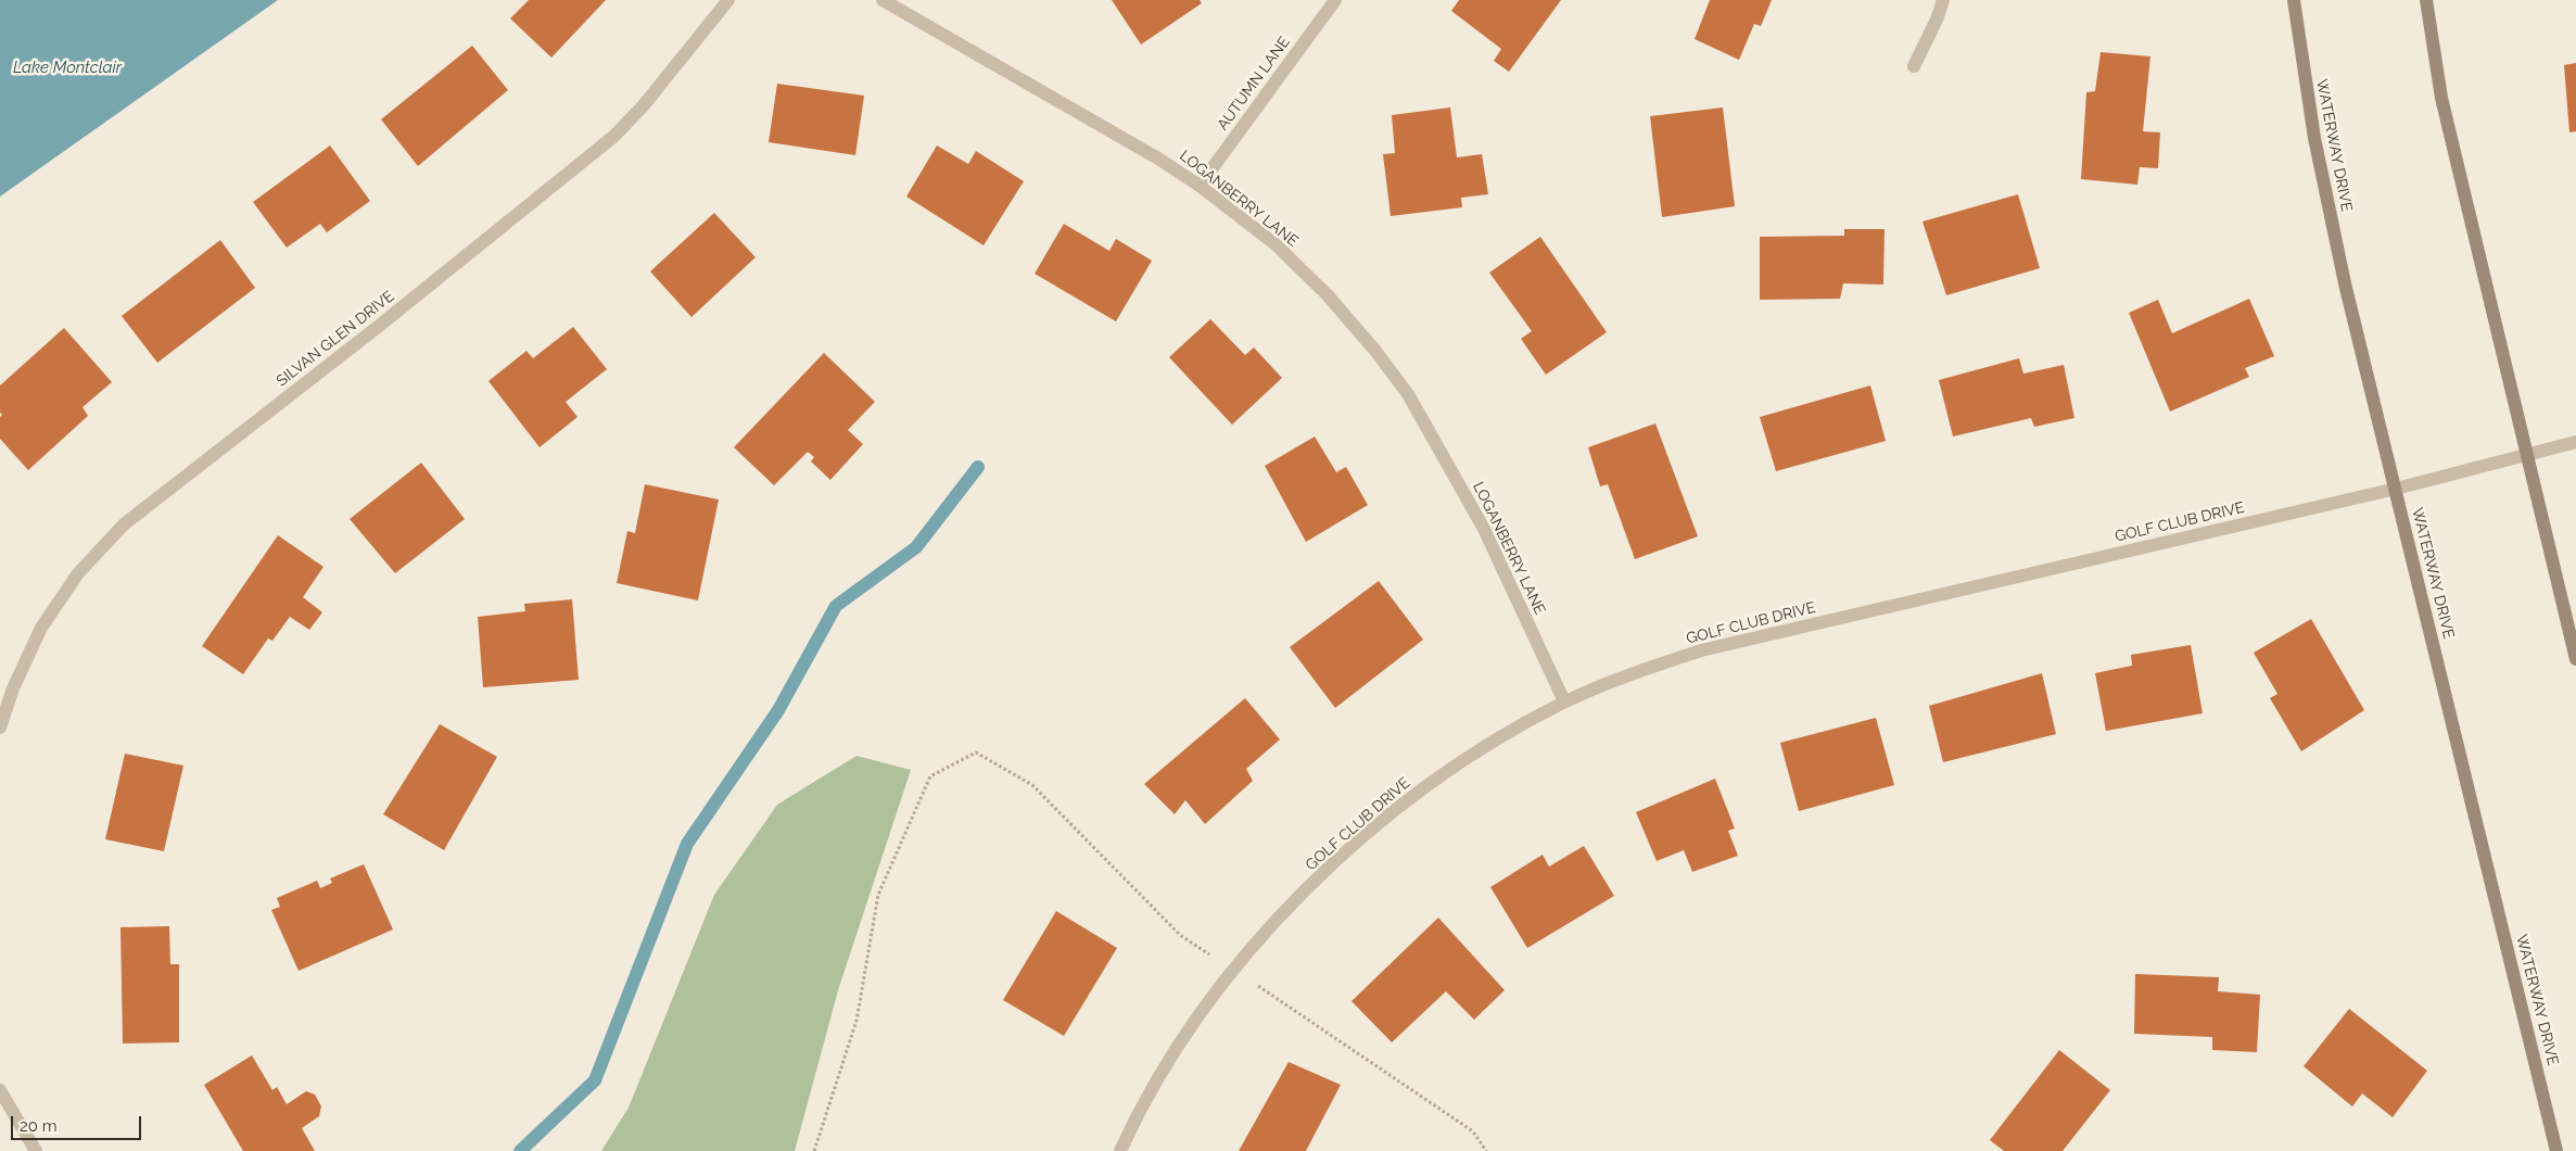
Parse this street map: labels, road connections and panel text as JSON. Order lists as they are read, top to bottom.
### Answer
{
  "streets": {
    "main road": ["WATERWAY DRIVE"],
    "street": [
      "AUTUMN LANE",
      "LOGANBERRY LANE",
      "SILVAN GLEN DRIVE",
      "GOLF CLUB DRIVE"
    ]
  },
  "crossings": [
    ["AUTUMN LANE", "LOGANBERRY LANE"],
    ["WATERWAY DRIVE", "GOLF CLUB DRIVE"],
    ["LOGANBERRY LANE", "GOLF CLUB DRIVE"]
  ],
  "water": ["Lake Montclair"],
  "scale_bar": "20 m"
}
